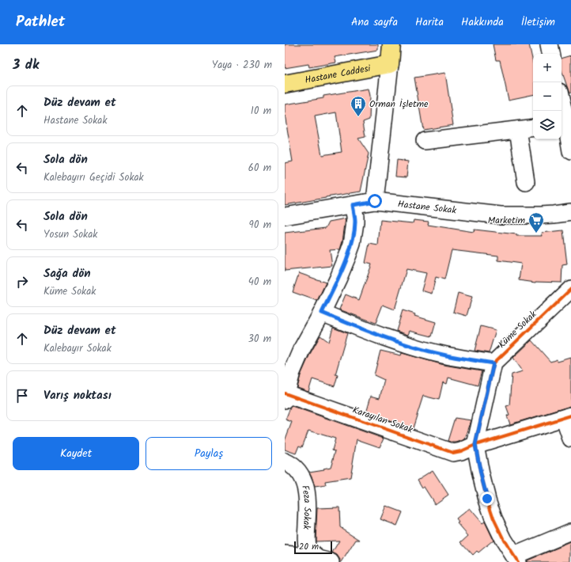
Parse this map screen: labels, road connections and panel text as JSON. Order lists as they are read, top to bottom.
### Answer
{
  "streets": {
    "main road": ["Hastane Caddesi"],
    "street": [
      "Hastane Sokak",
      "Küme Sokak",
      "Karayılan Sokak",
      "Feza Sokak"
    ]
  },
  "places": {
    "building": ["Orman İşletme"],
    "supermarket": ["Marketim"]
  },
  "scale_bar": "20 m",
  "page": {
    "header": "Pathlet",
    "nav": [
      "Ana sayfa",
      "Harita",
      "Hakkında",
      "İletişim"
    ],
    "heading": ["3 dk", "Yaya · 230 m"],
    "map_buttons": ["+", "−"],
    "list": [
      ["Düz devam et", "Hastane Sokak", "10 m"],
      ["Sola dön", "Kalebayırı Geçidi Sokak", "60 m"],
      ["Sola dön", "Yosun Sokak", "90 m"],
      ["Sağa dön", "Küme Sokak", "40 m"],
      ["Düz devam et", "Kalebayır Sokak", "30 m"],
      "Varış noktası"
    ],
    "buttons": ["Kaydet", "Paylaş"],
    "scale": "20 m"
  }
}
